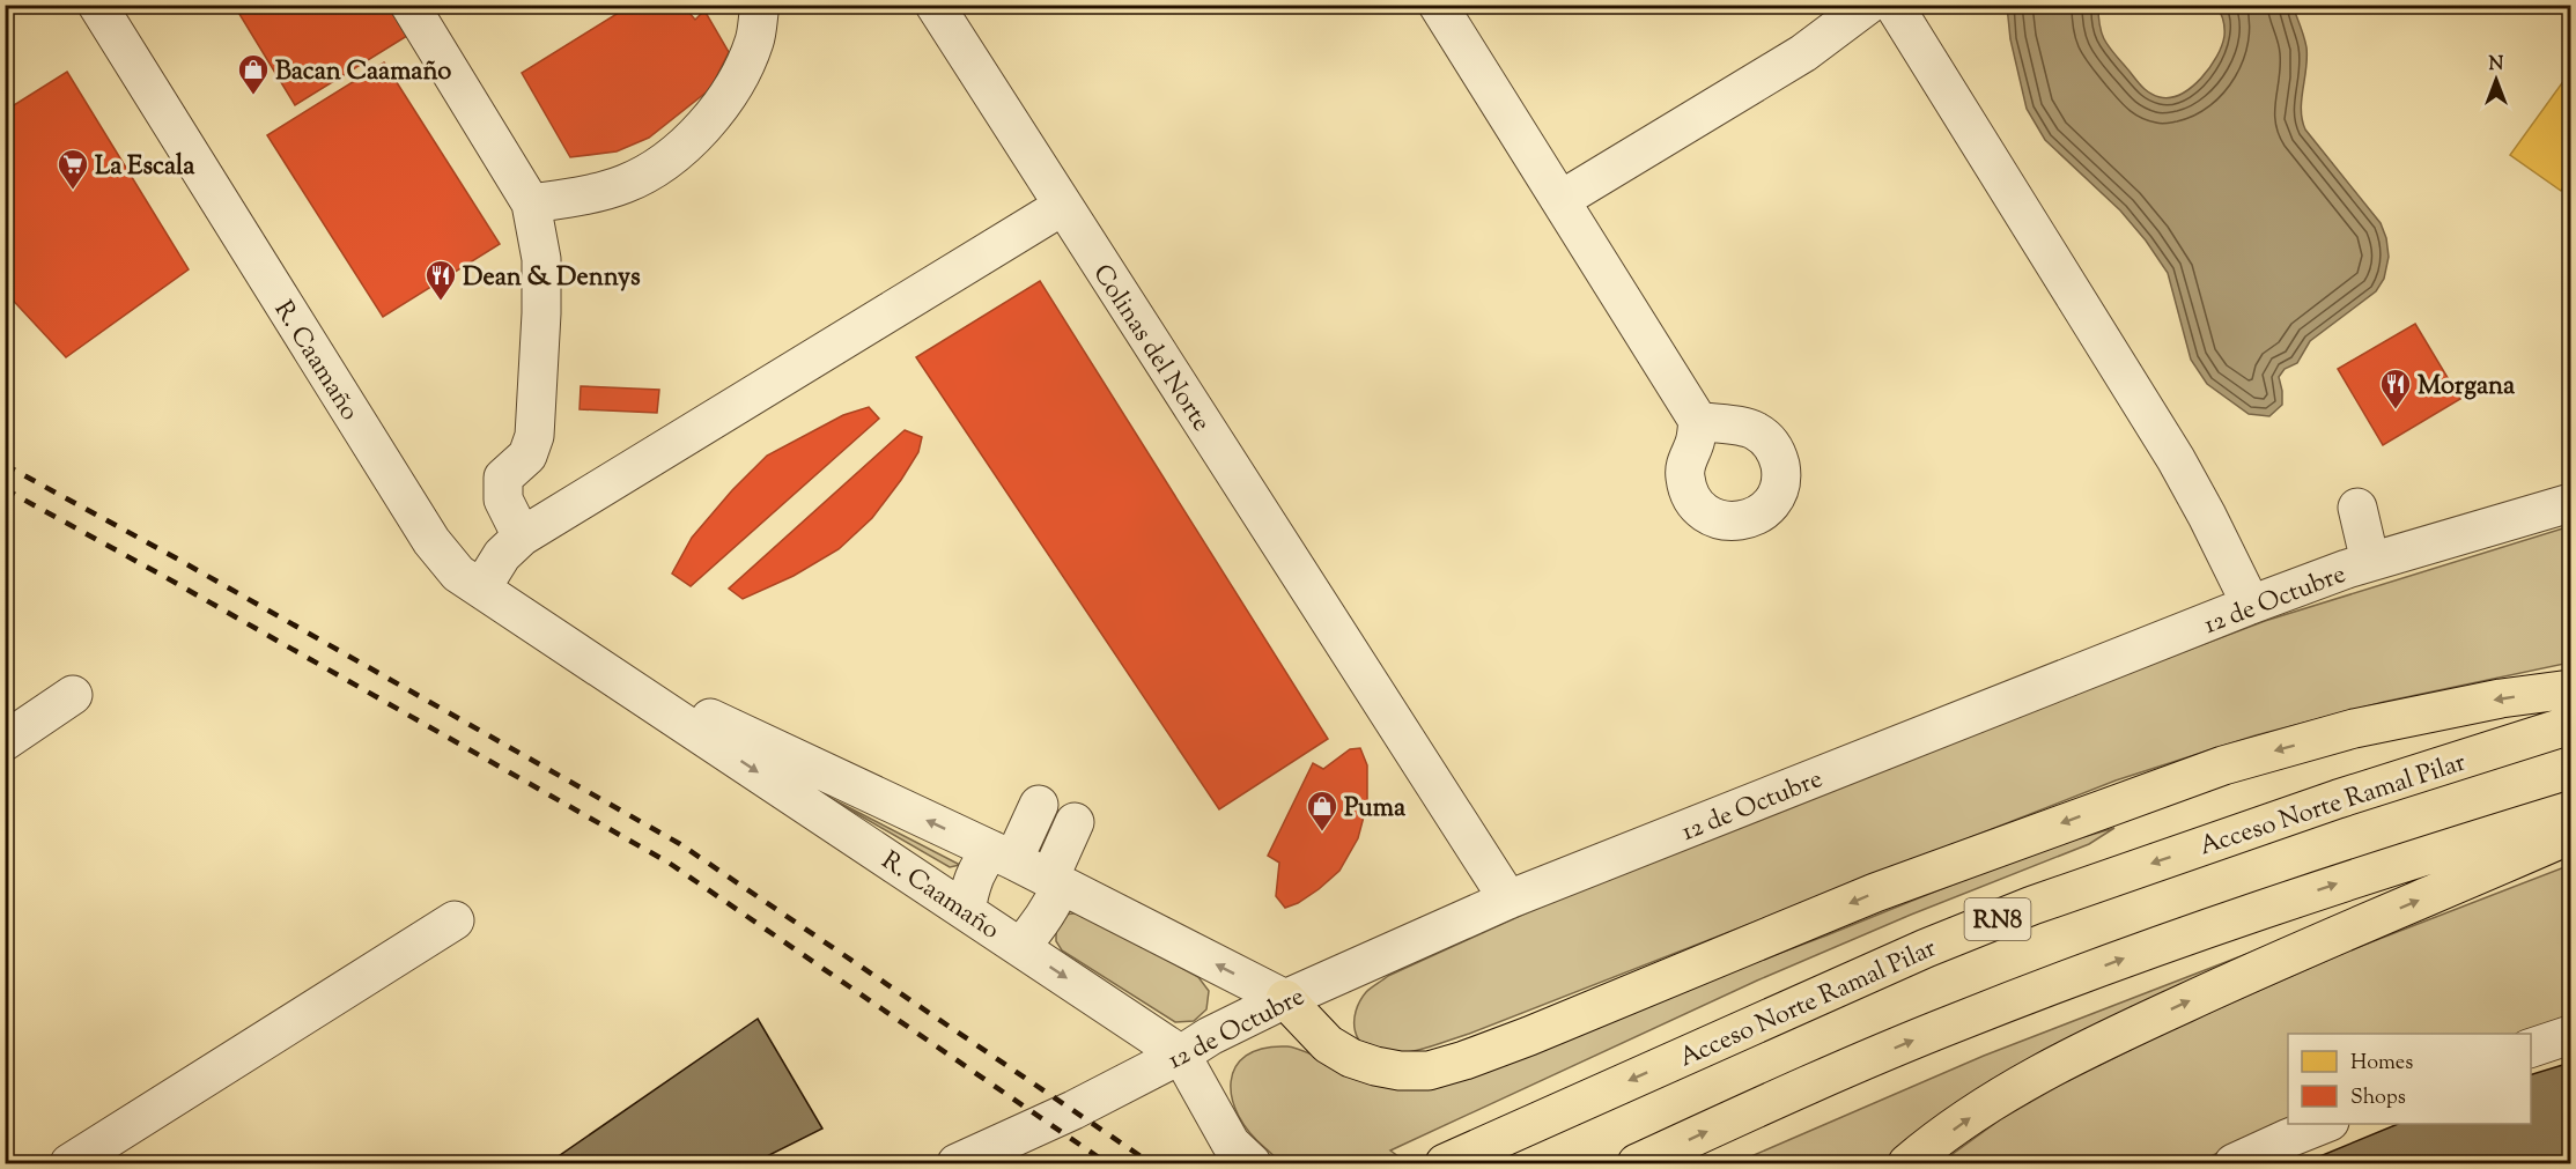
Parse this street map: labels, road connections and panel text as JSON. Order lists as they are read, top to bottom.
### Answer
{
  "streets": {
    "highway": ["Acceso Norte Ramal Pilar", "RN8"],
    "street": ["Colinas del Norte", "R. Caamaño", "12 de Octubre"]
  },
  "crossings": [
    ["Colinas del Norte", "12 de Octubre"],
    ["R. Caamaño", "12 de Octubre"]
  ],
  "places": {
    "shop": ["Bacan Caamaño", "Puma"],
    "supermarket": ["La Escala"],
    "restaurant": ["Dean & Dennys", "Morgana"]
  },
  "legend": ["Homes", "Shops"],
  "north": "top"
}
